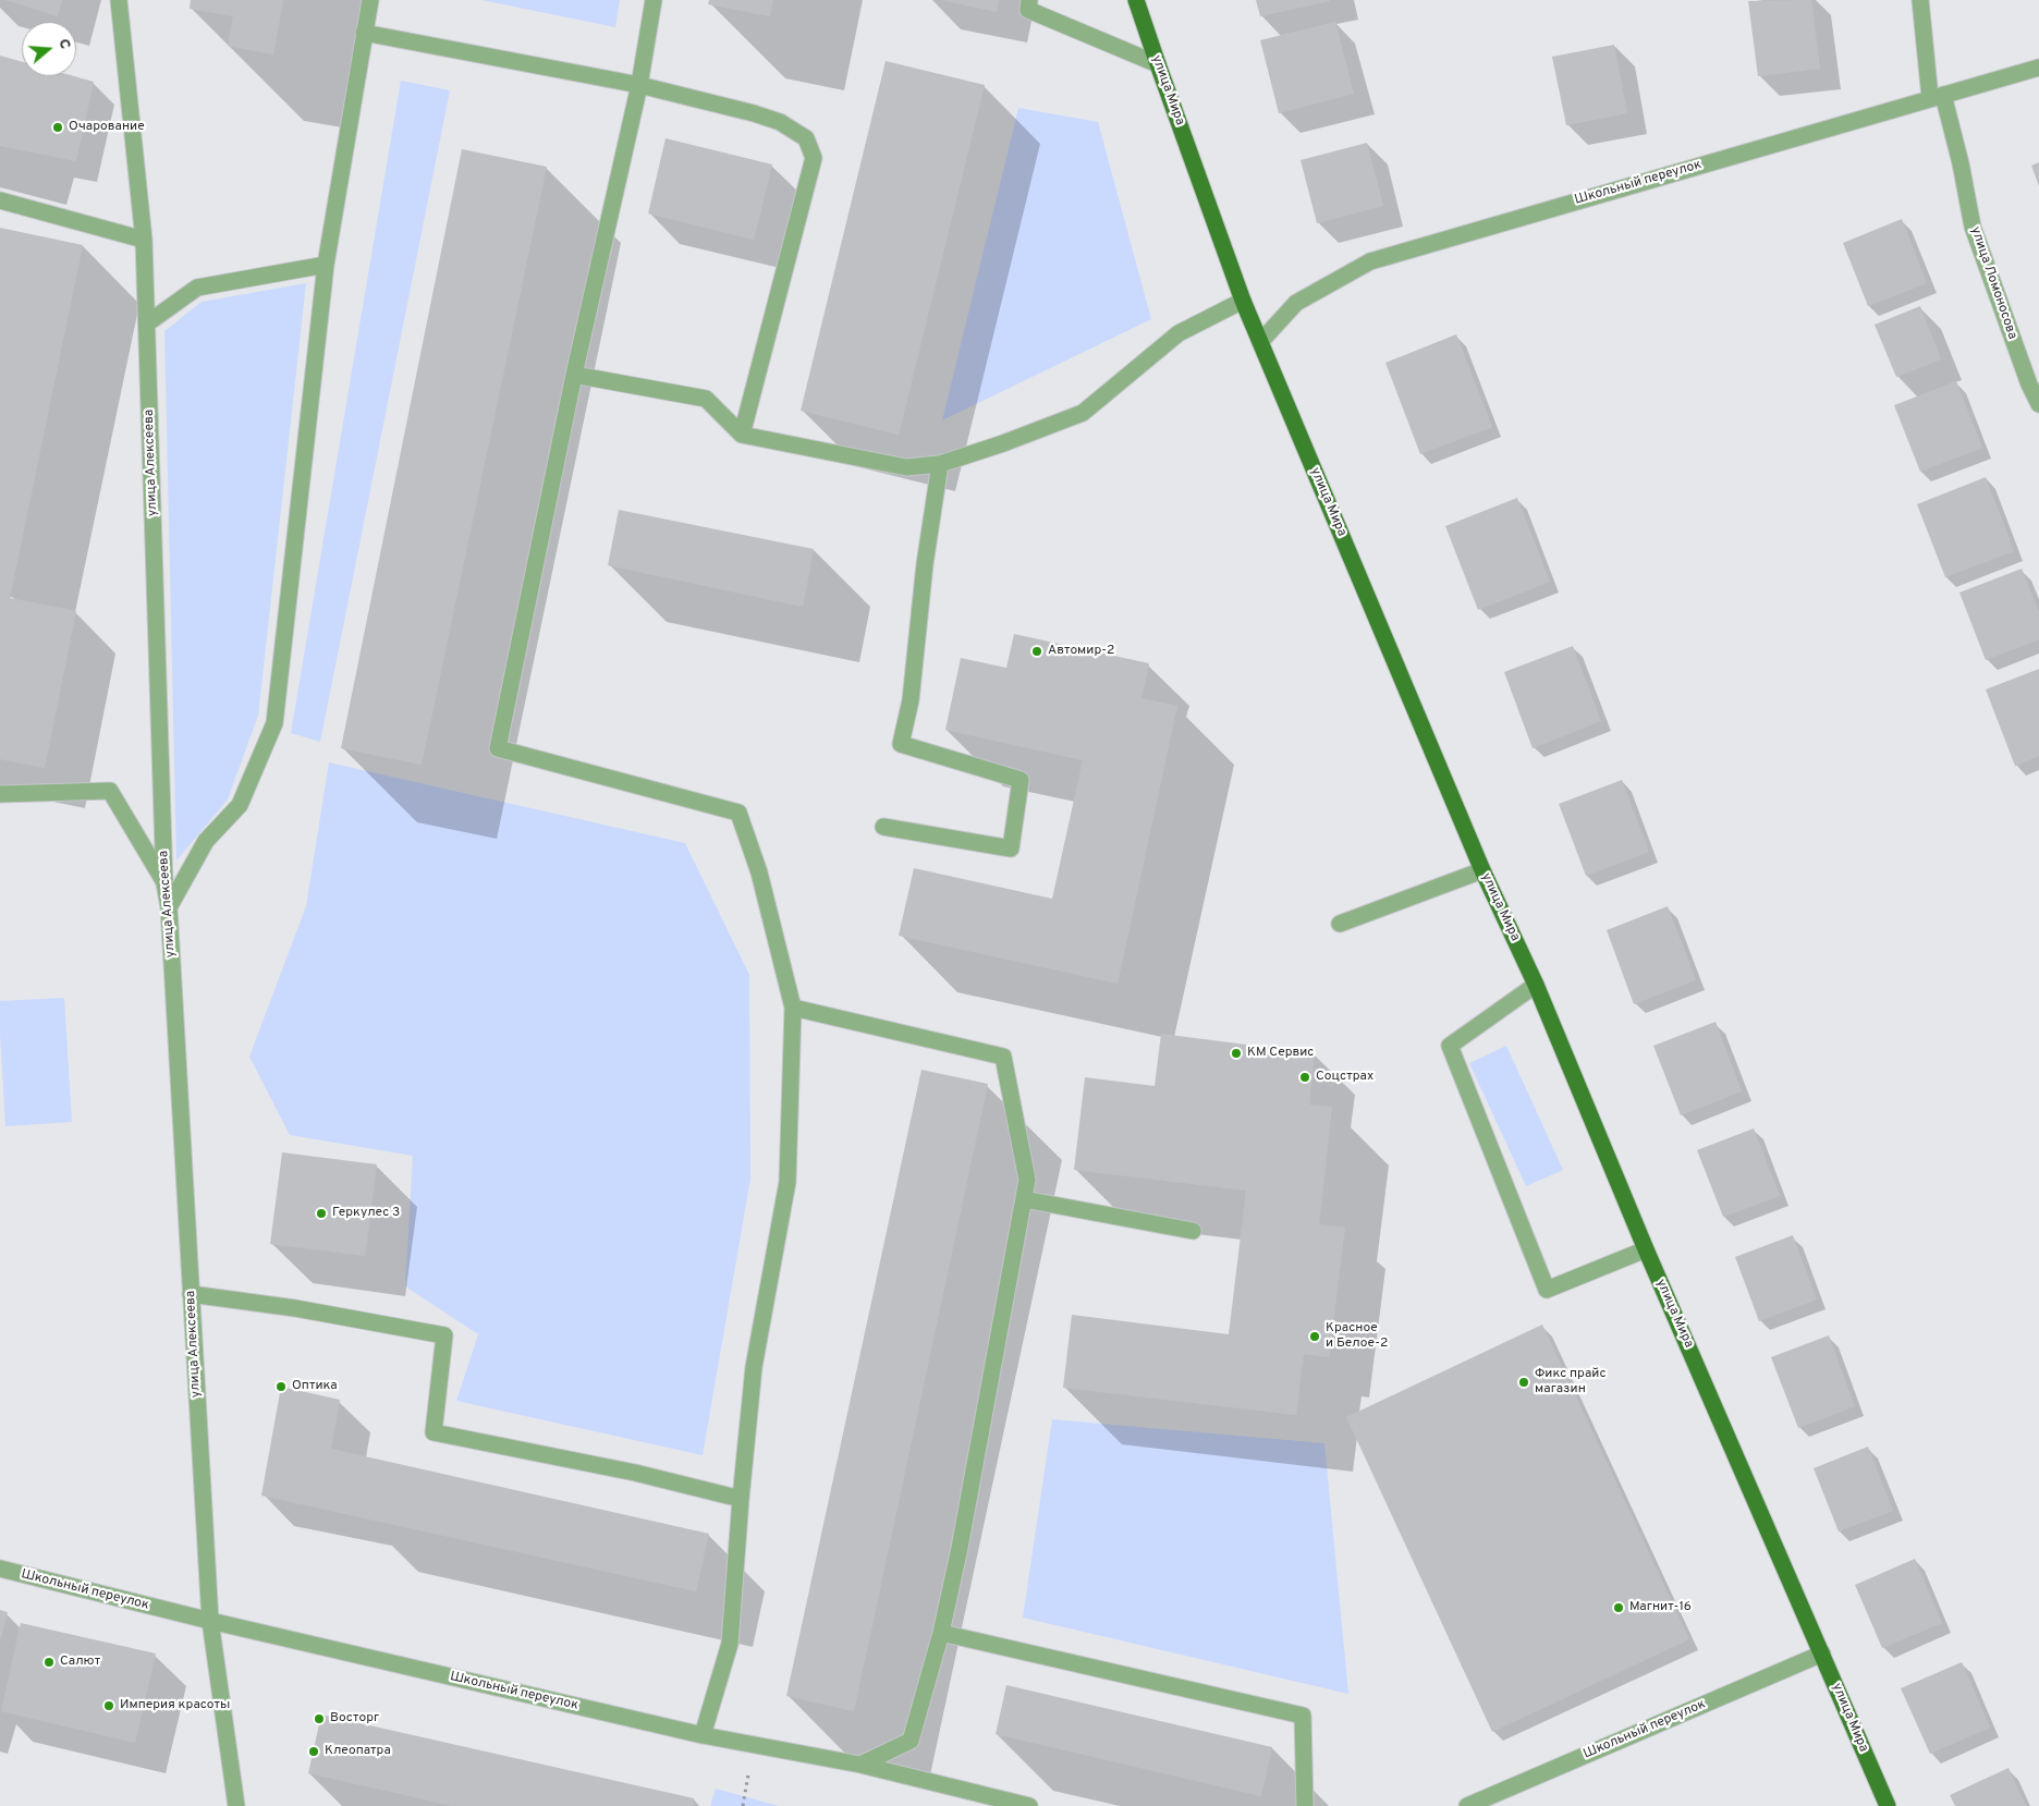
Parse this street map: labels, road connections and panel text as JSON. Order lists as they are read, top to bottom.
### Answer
{
  "streets": {
    "main road": ["улица Мира"],
    "street": ["Школьный переулок", "улица Ломоносова", "улица Алексеева"]
  },
  "crossings": [
    ["улица Мира", "Школьный переулок"],
    ["Школьный переулок", "улица Ломоносова"],
    ["Школьный переулок", "улица Алексеева"]
  ],
  "places": [
    "Очарование",
    "Автомир-2",
    "КМ Сервис",
    "Соцстрах",
    "Геркулес 3",
    "Красное и Белое-2",
    "Фикс прайс магазин",
    "Оптика",
    "Магнит-16",
    "Салют",
    "Империя красоты",
    "Восторг",
    "Клеопатра"
  ],
  "north": "right"
}
